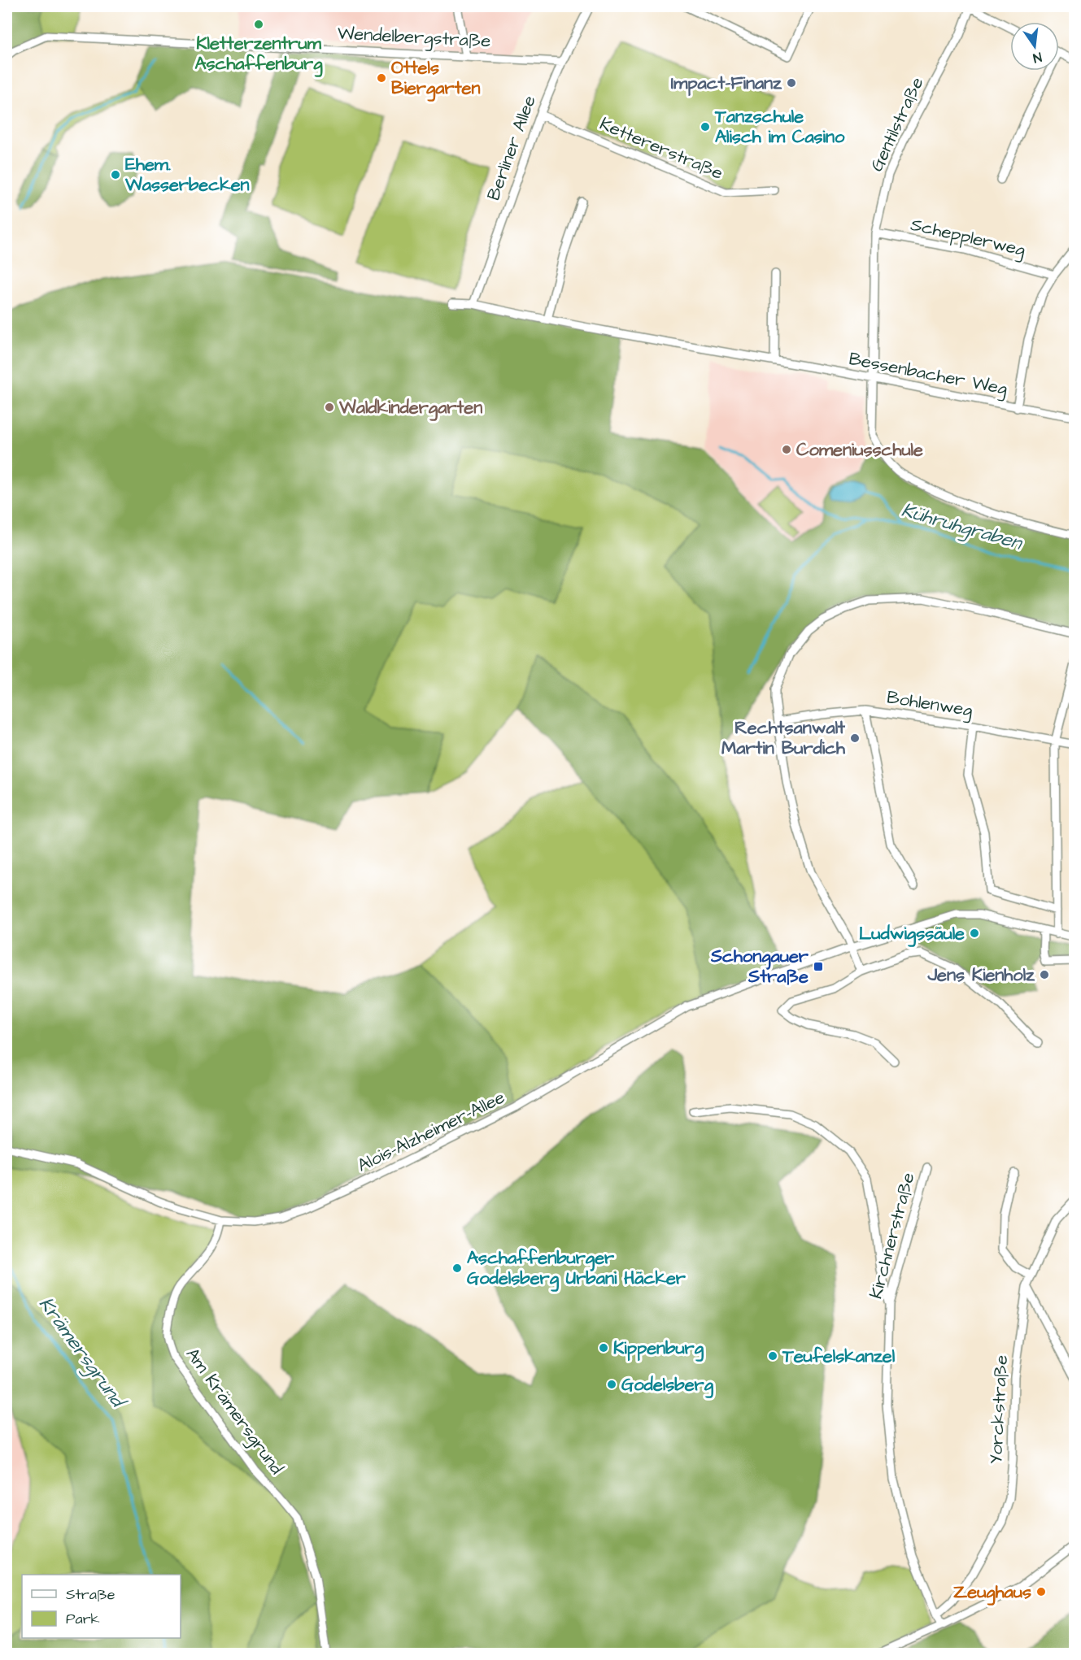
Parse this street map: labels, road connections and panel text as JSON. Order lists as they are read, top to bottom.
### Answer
{
  "streets": {
    "street": [
      "Wendelbergstraße",
      "Gentilstraße",
      "Berliner Allee",
      "Kettererstraße",
      "Schepplerweg",
      "Bessenbacher Weg",
      "Bohlenweg",
      "Alois-Alzheimer-Allee",
      "Kirchnerstraße",
      "Yorckstraße",
      "Am Krämersgrund"
    ]
  },
  "crossings": [
    ["Wendelbergstraße", "Berliner Allee"],
    ["Gentilstraße", "Schepplerweg"],
    ["Gentilstraße", "Bessenbacher Weg"],
    ["Berliner Allee", "Kettererstraße"],
    ["Berliner Allee", "Bessenbacher Weg"],
    ["Alois-Alzheimer-Allee", "Am Krämersgrund"],
    ["Kirchnerstraße", "Yorckstraße"]
  ],
  "water": ["Kühruhgraben", "Krämersgrund"],
  "places": {
    "other": [
      "Kletterzentrum Aschaffenburg",
      "Ottels Biergarten",
      "Impact-Finanz",
      "Tanzschule Alisch im Casino",
      "Ehem. Wasserbecken",
      "Waldkindergarten",
      "Comeniusschule",
      "Rechtsanwalt Martin Burdich",
      "Ludwigssäule",
      "Jens Kienholz",
      "Aschaffenburger Godelsberg Urbani Häcker",
      "Kippenburg",
      "Teufelskanzel",
      "Godelsberg",
      "Zeughaus"
    ],
    "transit": ["Schongauer Straße"]
  },
  "legend": ["Straße", "Park"],
  "north": "bottom"
}
